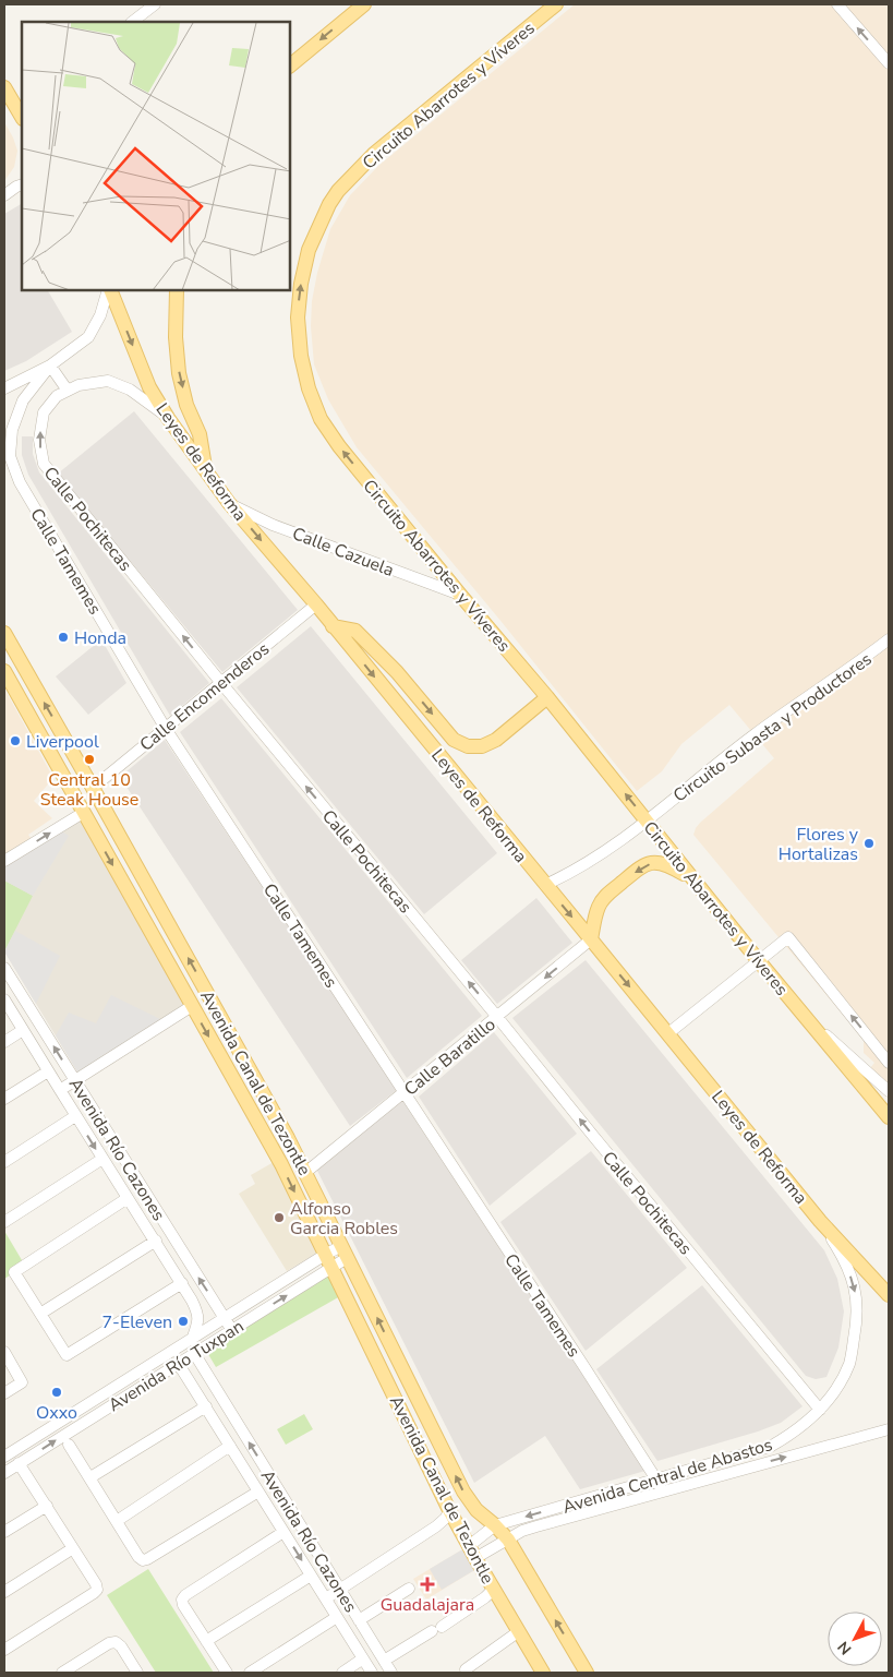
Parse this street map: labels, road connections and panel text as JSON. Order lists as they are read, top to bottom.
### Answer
{
  "streets": {
    "main road": ["Circuito Abarrotes y Víveres", "Leyes de Reforma", "Avenida Canal de Tezontle"],
    "street": [
      "Calle Pochitecas",
      "Calle Cazuela",
      "Calle Tamemes",
      "Calle Encomenderos",
      "Circuito Subasta y Productores",
      "Calle Baratillo",
      "Avenida Río Cazones",
      "Avenida Río Tuxpan",
      "Avenida Central de Abastos"
    ]
  },
  "crossings": [
    ["Circuito Abarrotes y Víveres", "Calle Cazuela"],
    ["Circuito Abarrotes y Víveres", "Circuito Subasta y Productores"],
    ["Leyes de Reforma", "Calle Pochitecas"],
    ["Leyes de Reforma", "Calle Cazuela"],
    ["Leyes de Reforma", "Calle Encomenderos"],
    ["Leyes de Reforma", "Circuito Subasta y Productores"],
    ["Leyes de Reforma", "Calle Baratillo"],
    ["Leyes de Reforma", "Avenida Central de Abastos"],
    ["Calle Pochitecas", "Calle Encomenderos"],
    ["Calle Pochitecas", "Calle Baratillo"],
    ["Calle Pochitecas", "Avenida Central de Abastos"],
    ["Calle Tamemes", "Calle Encomenderos"],
    ["Calle Tamemes", "Calle Baratillo"],
    ["Calle Tamemes", "Avenida Central de Abastos"],
    ["Calle Encomenderos", "Avenida Canal de Tezontle"],
    ["Calle Baratillo", "Avenida Canal de Tezontle"],
    ["Avenida Canal de Tezontle", "Avenida Río Tuxpan"],
    ["Avenida Canal de Tezontle", "Avenida Central de Abastos"],
    ["Avenida Río Cazones", "Avenida Río Tuxpan"]
  ],
  "one_way": ["Leyes de Reforma", "Calle Pochitecas"],
  "places": {
    "other": [
      "Honda",
      "Liverpool",
      "Central 10 Steak House",
      "Flores y Hortalizas",
      "Alfonso Garcia Robles",
      "7-Eleven",
      "Oxxo"
    ],
    "health": ["Guadalajara"]
  },
  "north": "bottom left"
}
